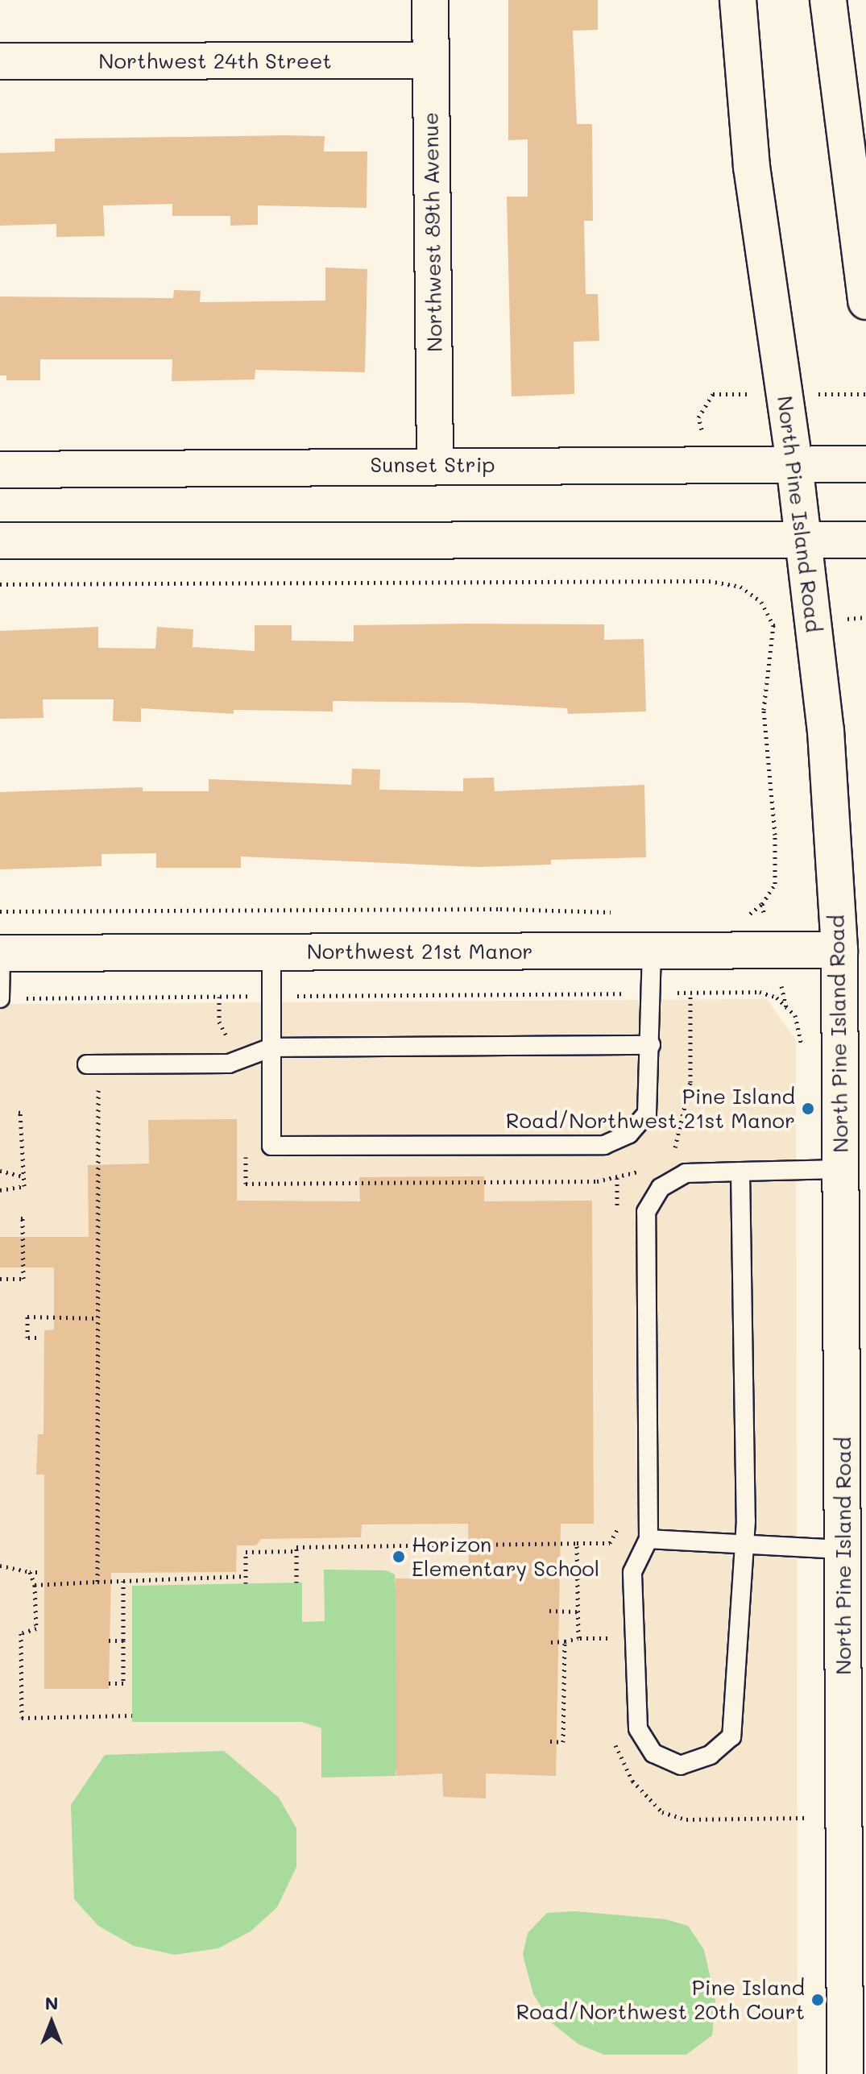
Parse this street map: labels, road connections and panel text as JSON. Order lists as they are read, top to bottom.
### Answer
{
  "streets": {
    "street": [
      "Northwest 24th Street",
      "Northwest 89th Avenue",
      "Sunset Strip",
      "North Pine Island Road",
      "Northwest 21st Manor"
    ]
  },
  "crossings": [
    ["Northwest 24th Street", "Northwest 89th Avenue"],
    ["Northwest 89th Avenue", "Sunset Strip"],
    ["Sunset Strip", "North Pine Island Road"],
    ["North Pine Island Road", "Northwest 21st Manor"]
  ],
  "places": ["Pine Island Road/Northwest 21st Manor", "Horizon Elementary School", "Pine Island Road/Northwest 20th Court"],
  "north": "top"
}
